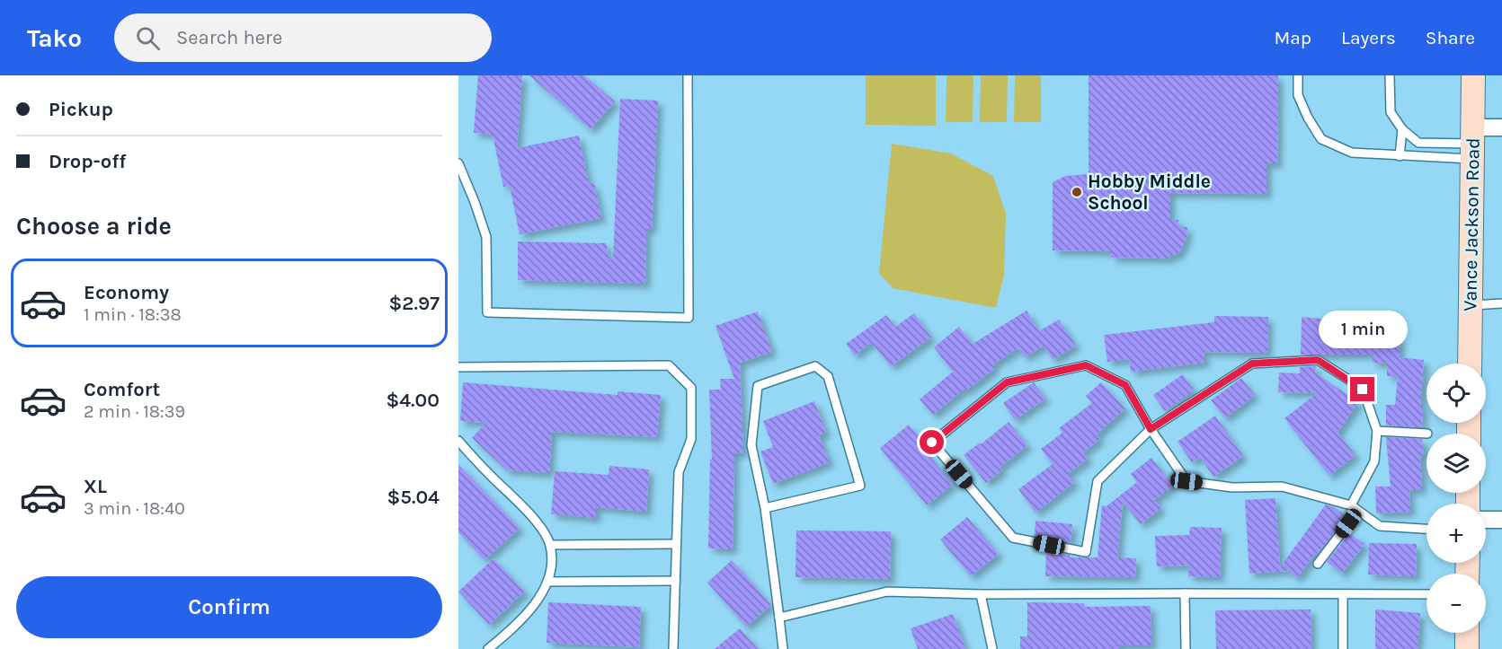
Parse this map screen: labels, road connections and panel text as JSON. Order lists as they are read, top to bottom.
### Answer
{
  "streets": {
    "main road": ["Vance Jackson Road"]
  },
  "places": ["Hobby Middle School"],
  "page": {
    "header": "Tako",
    "search": "Search here",
    "nav": ["Map", "Layers", "Share"],
    "banner": ["Pickup", "Drop-off"],
    "heading": "Choose a ride",
    "list": [
      {
        "name": "Economy",
        "note": "1 min · 18:38",
        "value": "$2.97"
      },
      {
        "name": "Comfort",
        "note": "2 min · 18:39",
        "value": "$4.00"
      },
      {
        "name": "XL",
        "note": "3 min · 18:40",
        "value": "$5.04"
      }
    ],
    "bubble": "1 min",
    "map_buttons": ["+", "−"],
    "buttons": "Confirm"
  }
}
